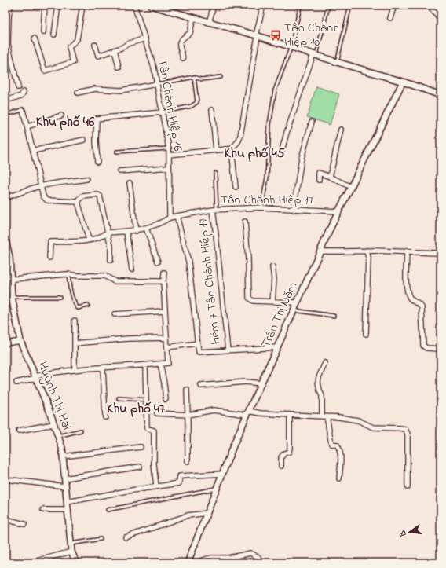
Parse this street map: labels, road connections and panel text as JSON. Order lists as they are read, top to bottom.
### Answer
{
  "streets": {
    "street": [
      "Tân Chánh Hiệp 16",
      "Tân Chánh Hiệp 17",
      "Hẻm 7 Tân Chánh Hiệp 17",
      "Trần Thị Năm",
      "Huỳnh Thị Hai"
    ]
  },
  "crossings": [
    ["Tân Chánh Hiệp 17", "Hẻm 7 Tân Chánh Hiệp 17"],
    ["Tân Chánh Hiệp 17", "Trần Thị Năm"]
  ],
  "districts": ["Khu phố 46", "Khu phố 45", "Khu phố 47"],
  "places": {
    "bus stop": ["Tân Chánh Hiệp 10"]
  },
  "north": "left"
}
